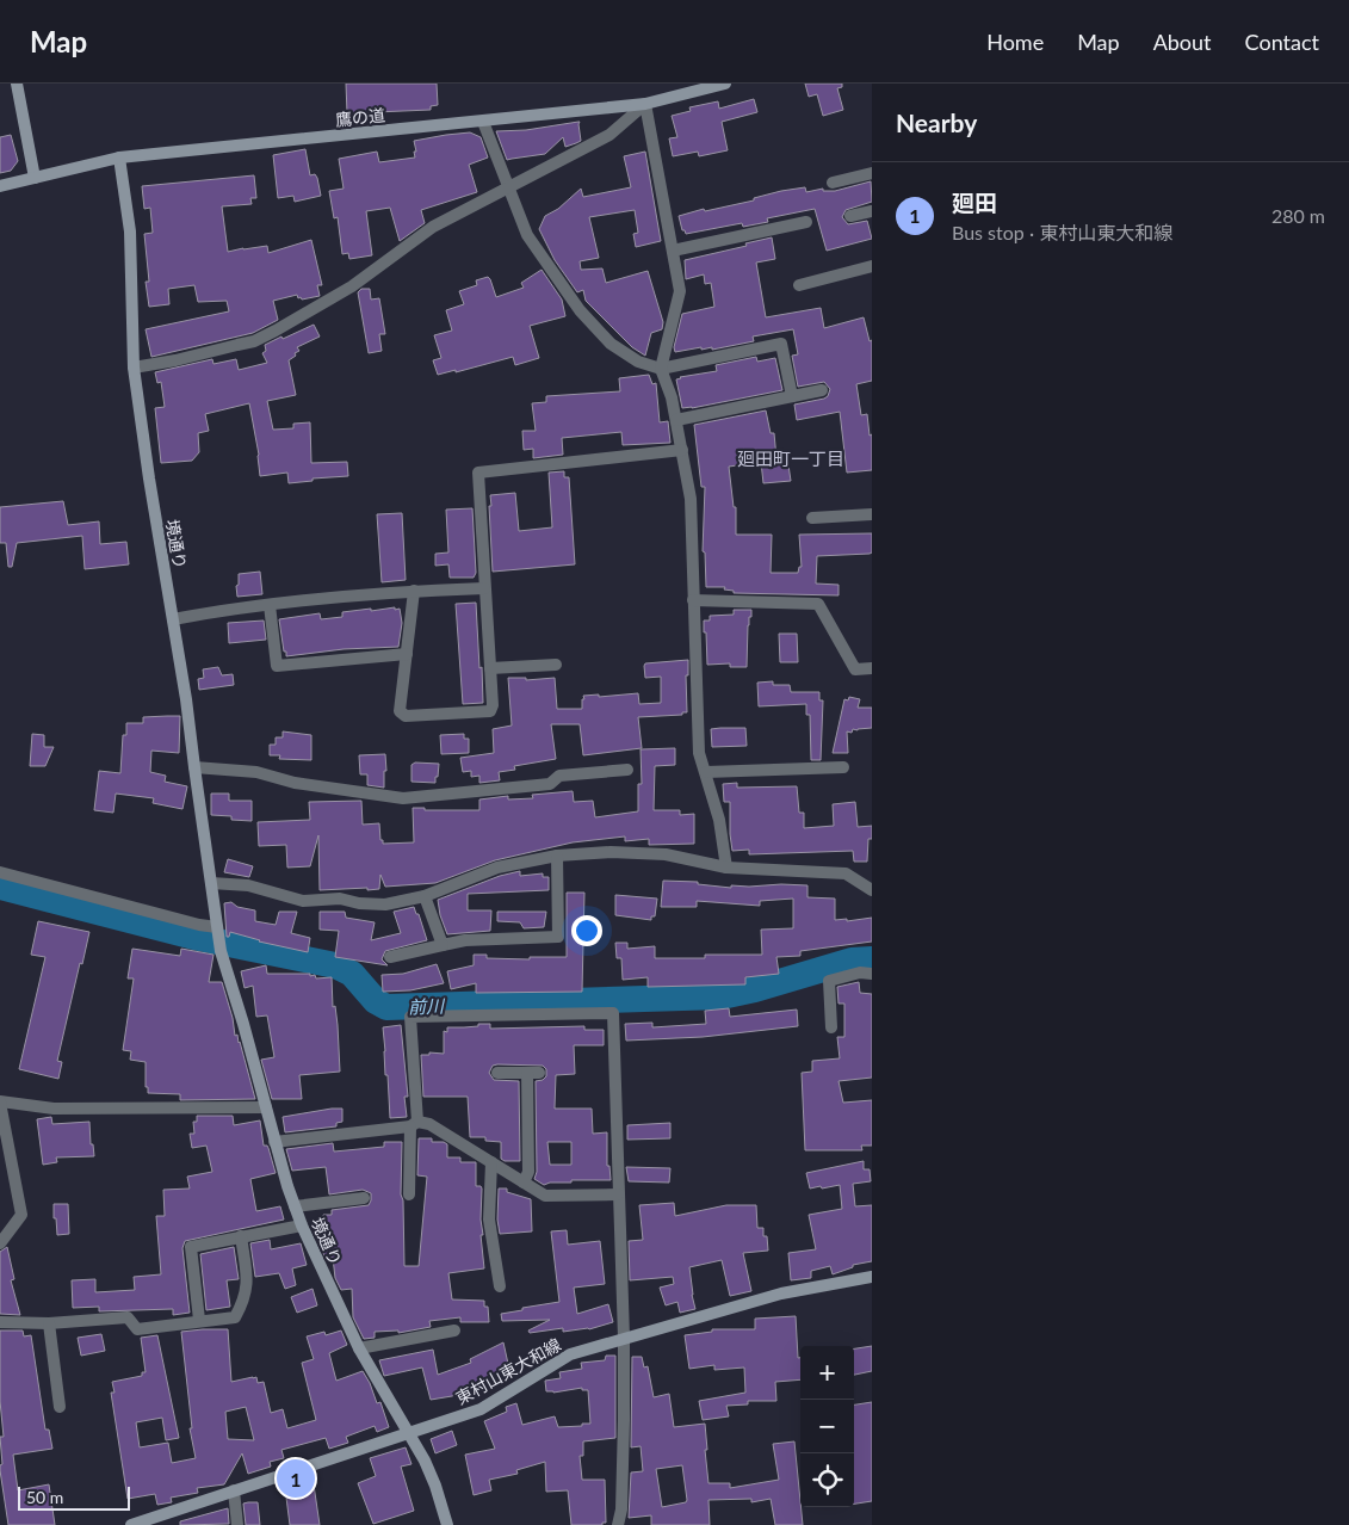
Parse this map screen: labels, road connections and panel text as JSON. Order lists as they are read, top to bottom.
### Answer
{
  "streets": {
    "street": ["鷹の道", "境通り", "東村山東大和線"]
  },
  "crossings": [
    ["鷹の道", "境通り"],
    ["境通り", "東村山東大和線"]
  ],
  "districts": ["廻田町一丁目"],
  "water": ["前川"],
  "scale_bar": "50 m",
  "page": {
    "header": "Map",
    "nav": [
      "Home",
      "Map",
      "About",
      "Contact"
    ],
    "heading": "Nearby",
    "list": [
      {
        "mark": "1",
        "name": "廻田",
        "note": "Bus stop · 東村山東大和線",
        "value": "280 m"
      }
    ],
    "map_buttons": ["+", "−"],
    "pins": "1",
    "scale": "50 m"
  }
}
